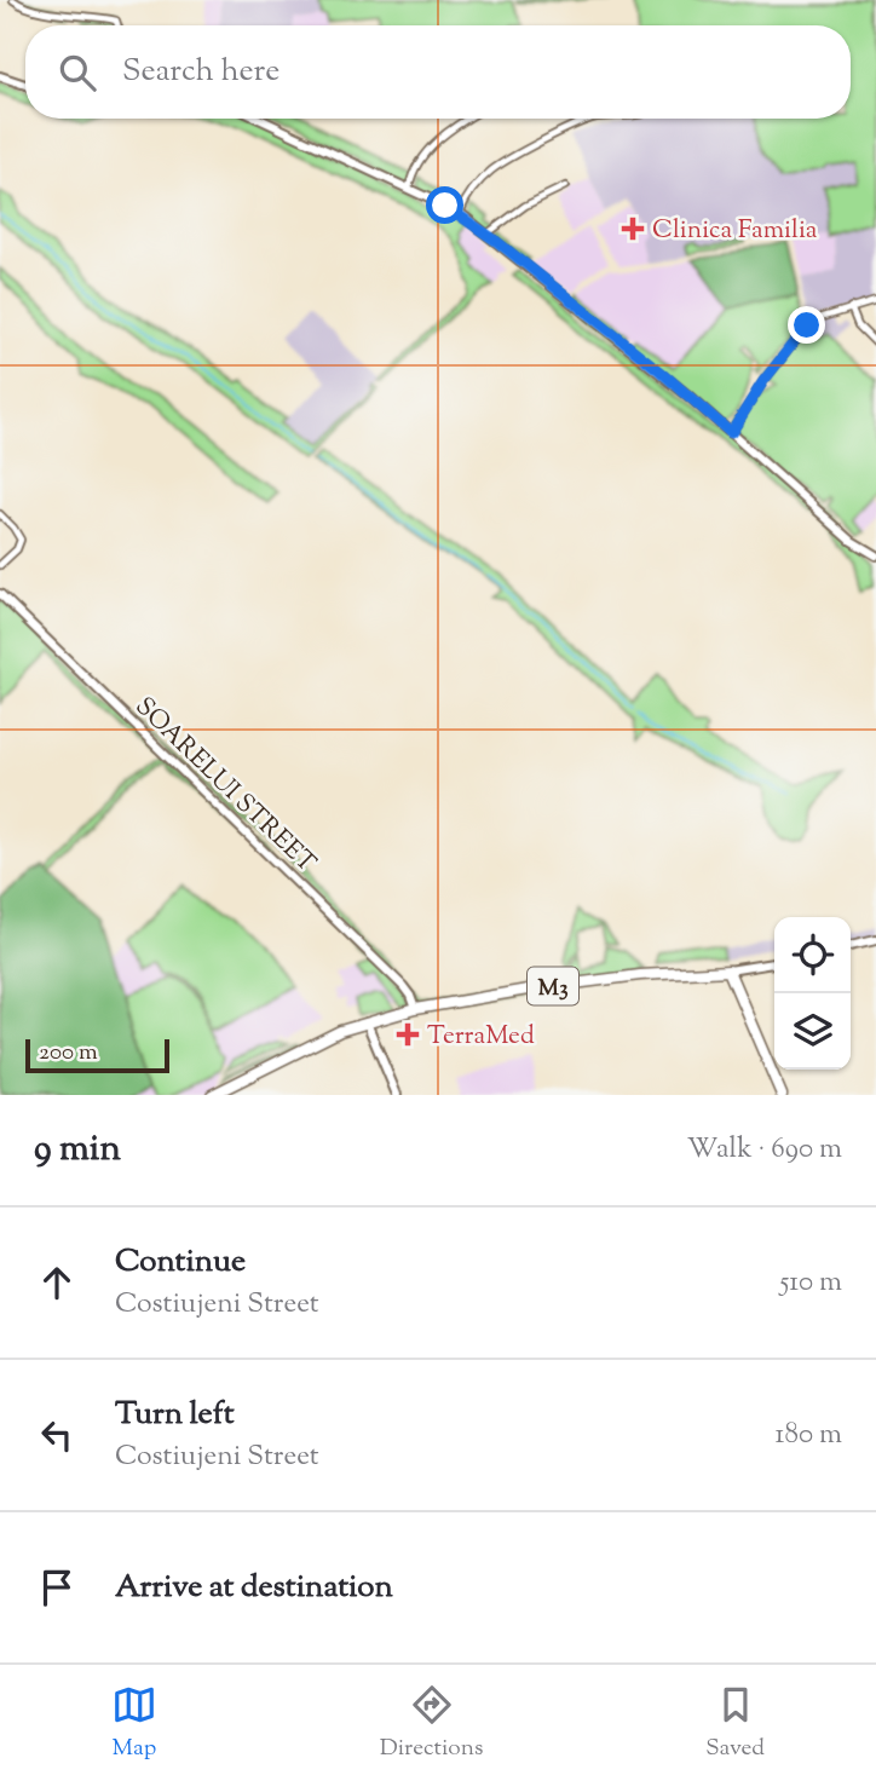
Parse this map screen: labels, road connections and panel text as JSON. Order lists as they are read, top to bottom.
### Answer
{
  "streets": {
    "highway": ["M3"],
    "street": ["SOARELUI STREET"]
  },
  "crossings": [
    ["SOARELUI STREET", "M3"]
  ],
  "places": {
    "health": ["Clinica Familia", "TerraMed"]
  },
  "scale_bar": "200 m",
  "page": {
    "search": "Search here",
    "scale": "200 m",
    "heading": ["9 min", "Walk · 690 m"],
    "list": [
      ["Continue", "Costiujeni Street", "510 m"],
      ["Turn left", "Costiujeni Street", "180 m"],
      "Arrive at destination"
    ],
    "nav": ["Map", "Directions", "Saved"]
  }
}
